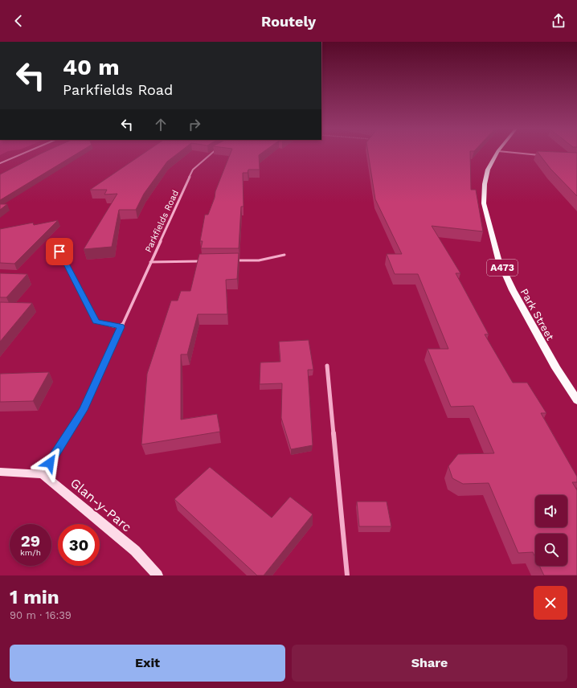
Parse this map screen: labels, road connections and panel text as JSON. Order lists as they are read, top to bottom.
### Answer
{
  "streets": {
    "main road": ["A473", "Park Street"],
    "street": ["Parkfields Road", "Glan-y-Parc"]
  },
  "crossings": [
    ["Parkfields Road", "Glan-y-Parc"]
  ],
  "page": {
    "header": "Routely",
    "turn": ["40 m", "Parkfields Road"],
    "speed": "29 km/h",
    "limit": "30",
    "heading": ["1 min", "90 m · 16:39"],
    "buttons": ["Exit", "Share"]
  }
}
